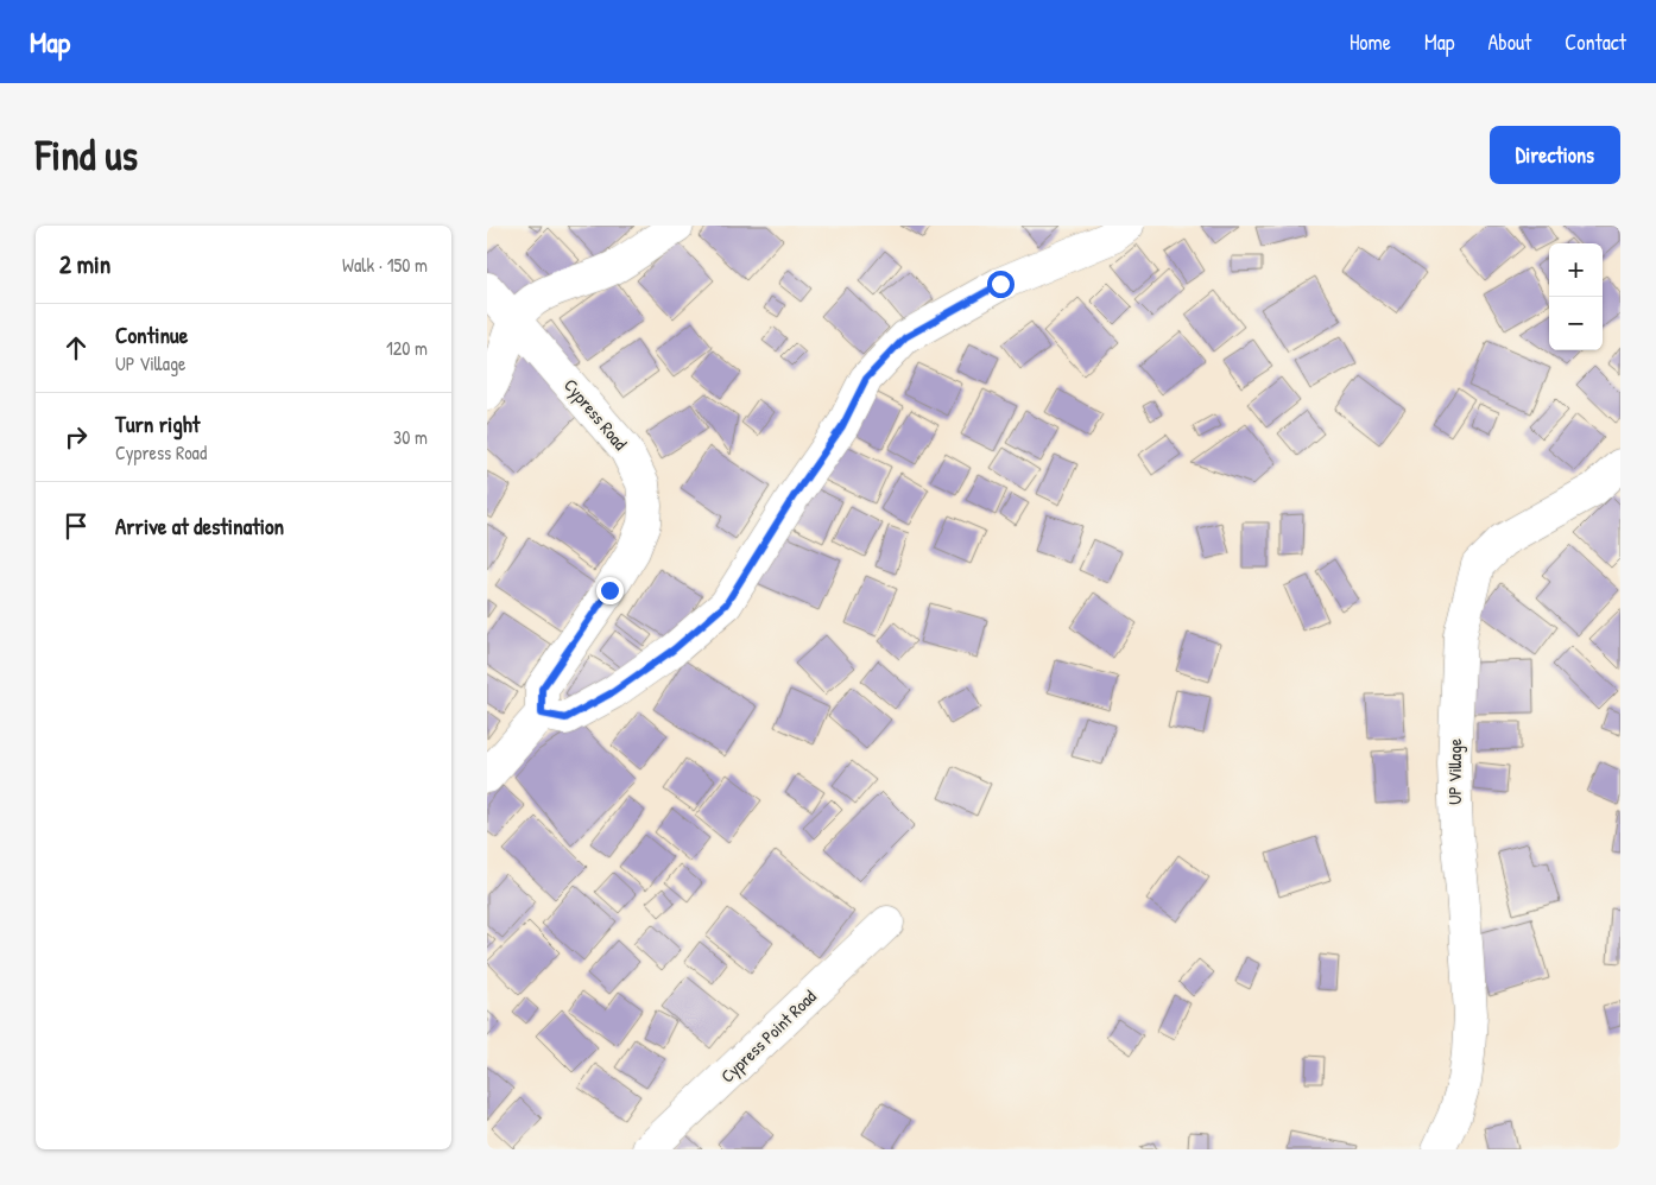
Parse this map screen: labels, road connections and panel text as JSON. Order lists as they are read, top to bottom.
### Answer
{
  "streets": {
    "street": ["Cypress Road", "UP Village", "Cypress Point Road"]
  },
  "page": {
    "header": "Map",
    "nav": [
      "Home",
      "Map",
      "About",
      "Contact"
    ],
    "buttons": "Directions",
    "title": "Find us",
    "heading": ["2 min", "Walk · 150 m"],
    "map_buttons": ["+", "−"],
    "list": [
      ["Continue", "UP Village", "120 m"],
      ["Turn right", "Cypress Road", "30 m"],
      "Arrive at destination"
    ]
  }
}
